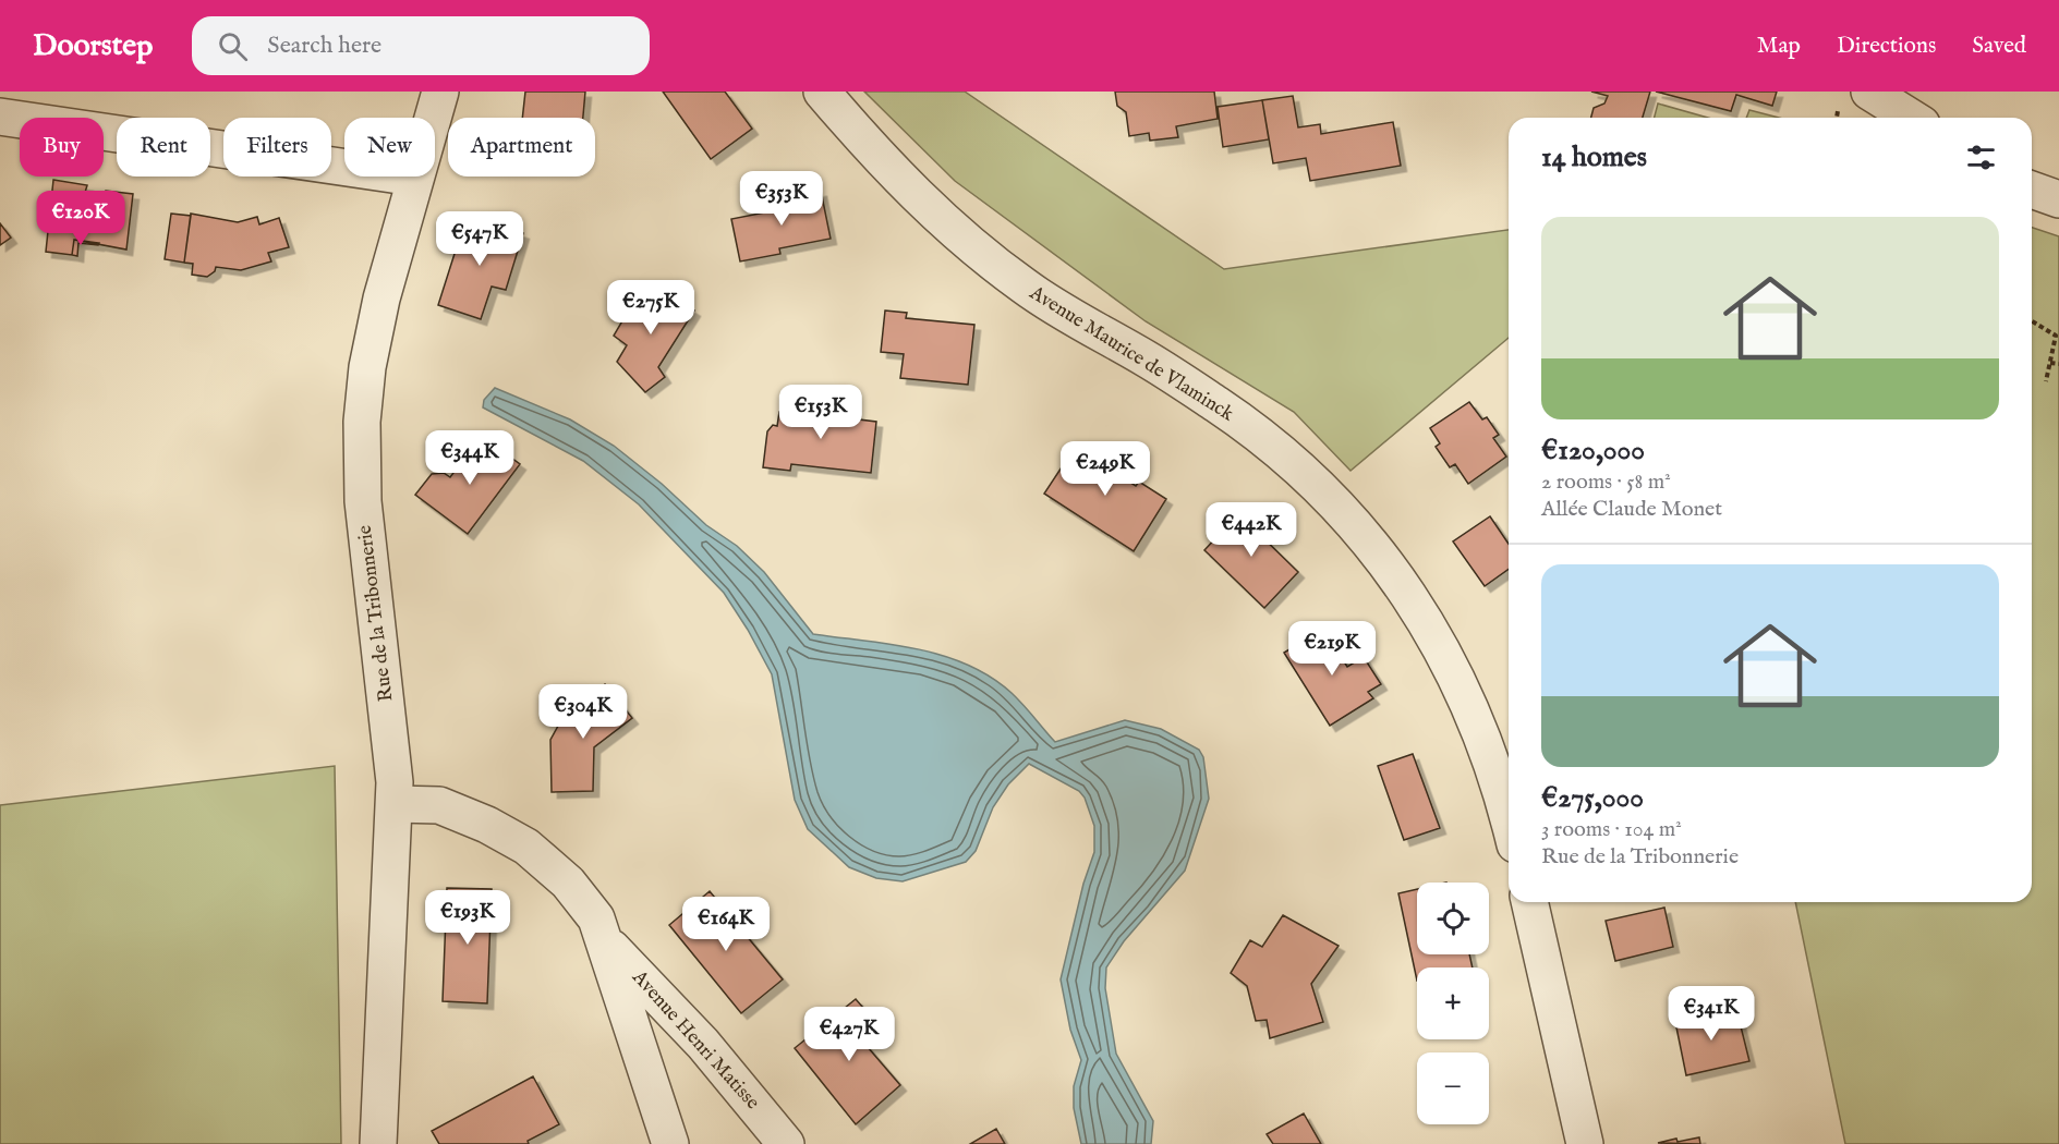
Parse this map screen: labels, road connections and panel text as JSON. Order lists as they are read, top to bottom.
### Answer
{
  "streets": {
    "street": ["Avenue Maurice de Vlaminck", "Rue de la Tribonnerie", "Avenue Henri Matisse"]
  },
  "crossings": [
    ["Rue de la Tribonnerie", "Avenue Henri Matisse"]
  ],
  "page": {
    "header": "Doorstep",
    "search": "Search here",
    "nav": ["Map", "Directions", "Saved"],
    "chip": [
      "Buy",
      "Rent",
      "Filters",
      "New",
      "Apartment"
    ],
    "heading": "14 homes",
    "price": [
      "€353K",
      "€120K",
      "€547K",
      "€275K",
      "€153K",
      "€344K",
      "€249K",
      "€442K",
      "€219K",
      "€304K",
      "€193K",
      "€164K",
      "€341K",
      "€427K"
    ],
    "list": [
      {
        "name": "€120,000",
        "note": "2 rooms · 58 m² · Allée Claude Monet"
      },
      {
        "name": "€275,000",
        "note": "3 rooms · 104 m² · Rue de la Tribonnerie"
      }
    ],
    "map_buttons": ["+", "−"]
  }
}
